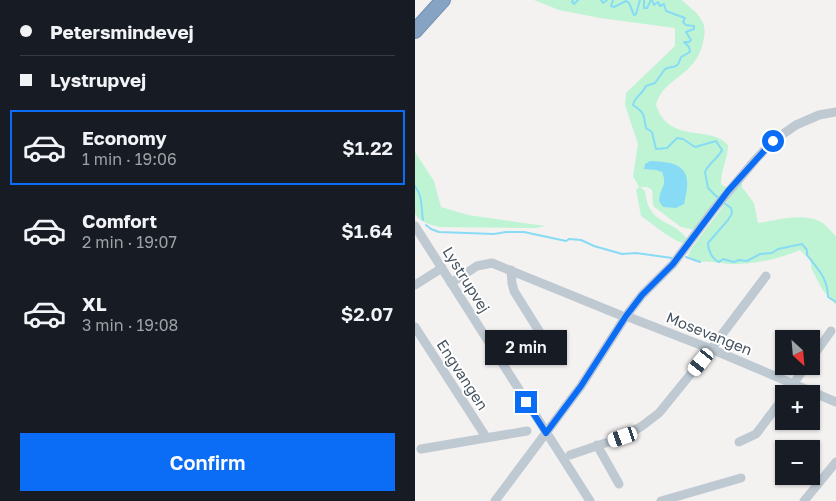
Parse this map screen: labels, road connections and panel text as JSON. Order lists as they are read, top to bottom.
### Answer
{
  "streets": {
    "street": ["Lystrupvej", "Mosevangen", "Engvangen"]
  },
  "crossings": [
    ["Lystrupvej", "Mosevangen"]
  ],
  "north": "bottom right",
  "page": {
    "banner": ["Petersmindevej", "Lystrupvej"],
    "list": [
      {
        "name": "Economy",
        "note": "1 min · 19:06",
        "value": "$1.22"
      },
      {
        "name": "Comfort",
        "note": "2 min · 19:07",
        "value": "$1.64"
      },
      {
        "name": "XL",
        "note": "3 min · 19:08",
        "value": "$2.07"
      }
    ],
    "map_buttons": ["+", "−"],
    "bubble": "2 min",
    "buttons": "Confirm"
  }
}
